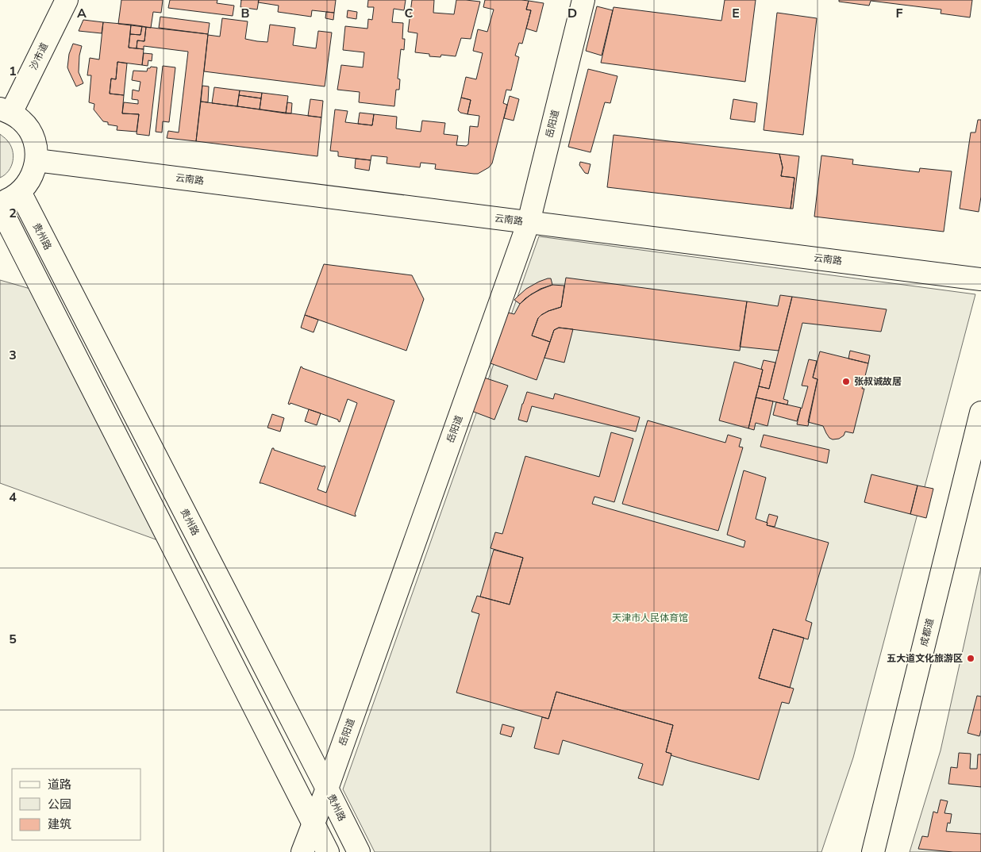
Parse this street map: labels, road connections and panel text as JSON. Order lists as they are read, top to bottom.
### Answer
{
  "streets": {
    "street": [
      "沙市道",
      "岳阳道",
      "云南路",
      "贵州路",
      "成都道"
    ]
  },
  "crossings": [
    ["岳阳道", "云南路"],
    ["岳阳道", "贵州路"]
  ],
  "parks": ["天津市人民体育馆"],
  "places": ["张叔诚故居", "五大道文化旅游区"],
  "legend": ["道路", "公园", "建筑"],
  "grid": {
    "columns": [
      "A",
      "B",
      "C",
      "D",
      "E",
      "F"
    ],
    "rows": [
      "1",
      "2",
      "3",
      "4",
      "5"
    ]
  }
}
